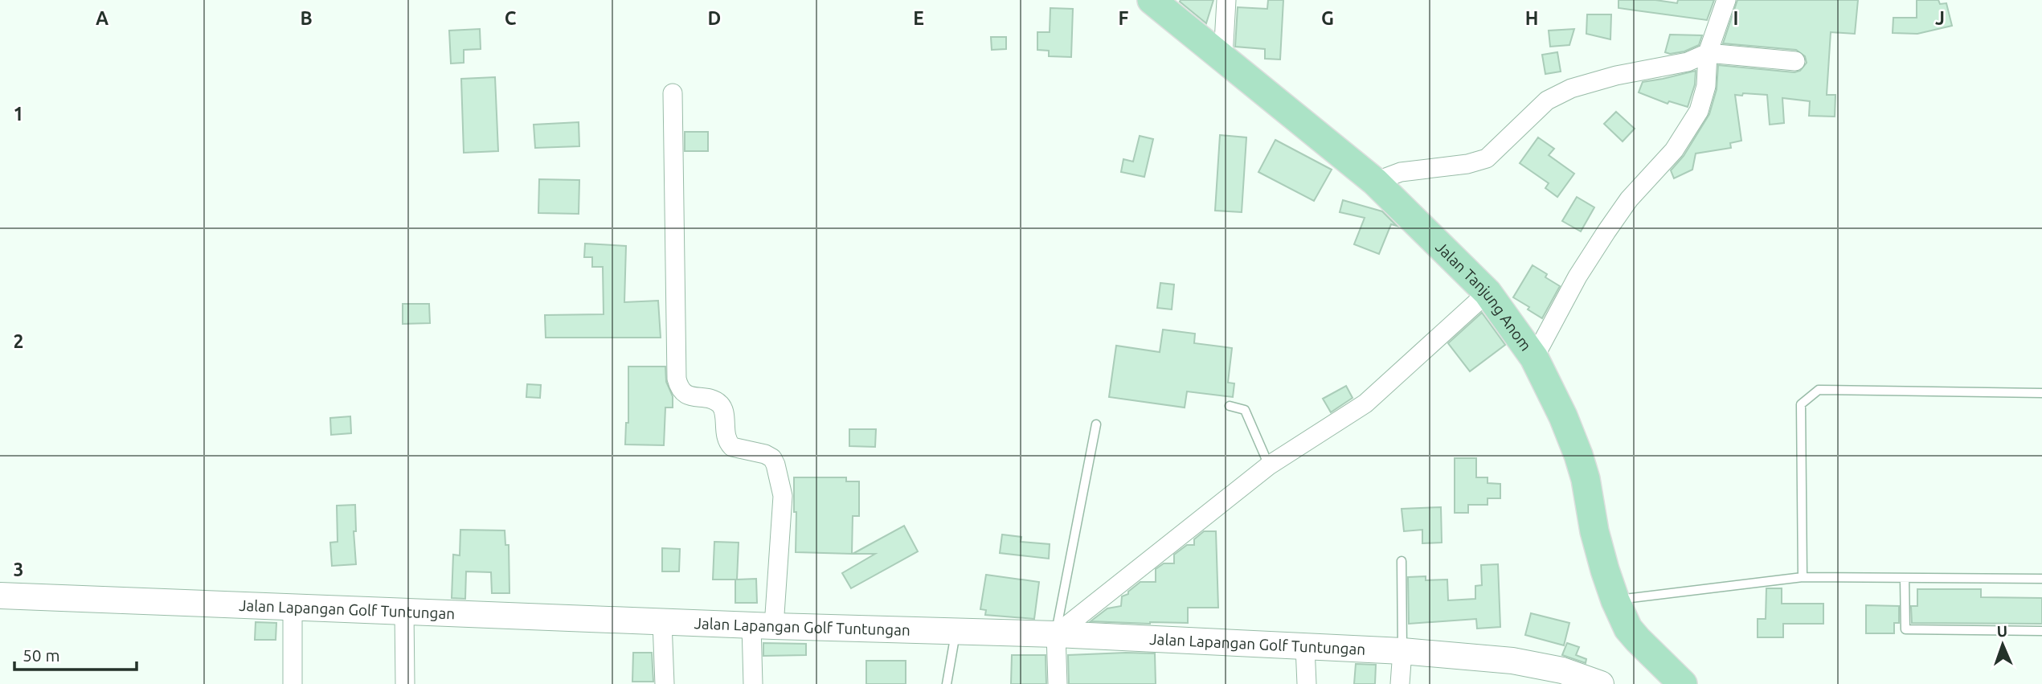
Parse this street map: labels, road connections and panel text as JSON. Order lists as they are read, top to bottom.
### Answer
{
  "streets": {
    "main road": ["Jalan Tanjung Anom"],
    "street": ["Jalan Lapangan Golf Tuntungan"]
  },
  "scale_bar": "50 m",
  "north": "top",
  "grid": {
    "columns": [
      "A",
      "B",
      "C",
      "D",
      "E",
      "F",
      "G",
      "H",
      "I",
      "J"
    ],
    "rows": ["1", "2", "3"]
  }
}
